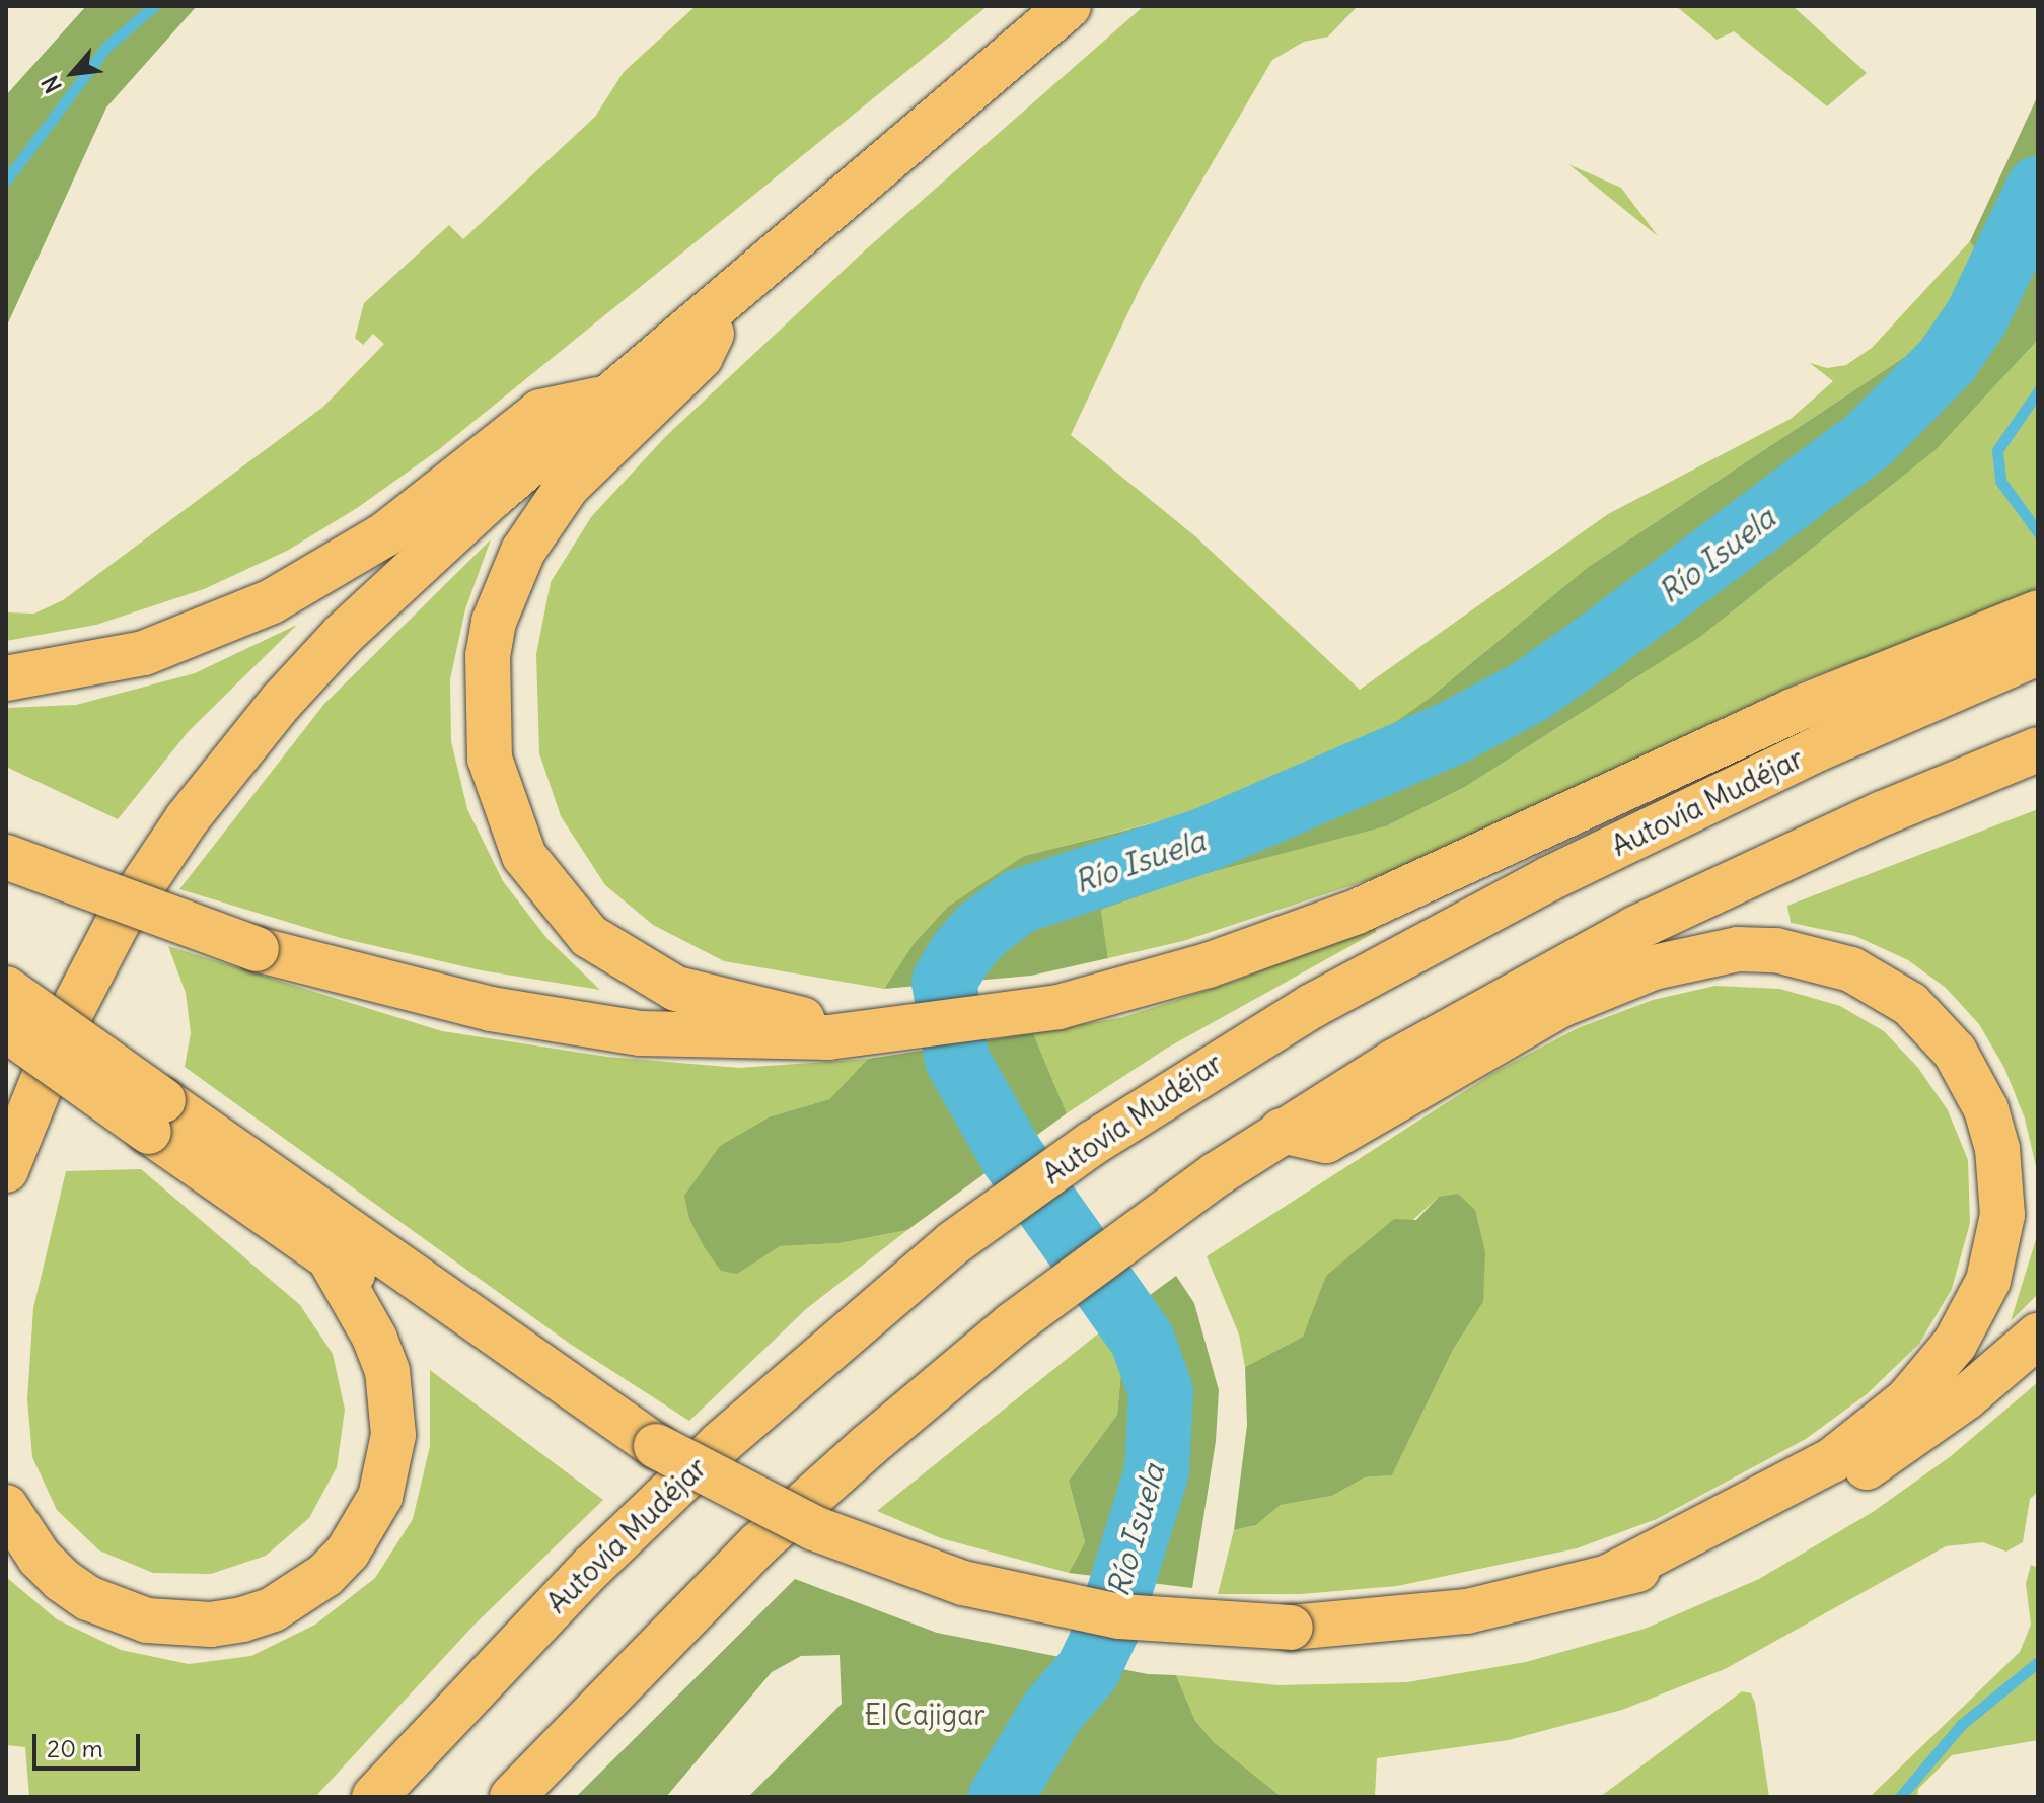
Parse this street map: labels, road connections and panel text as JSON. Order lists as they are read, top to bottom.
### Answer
{
  "streets": {
    "highway": ["Autovía Mudéjar"]
  },
  "water": ["Río Isuela"],
  "parks": ["El Cajigar"],
  "scale_bar": "20 m",
  "north": "bottom left"
}
